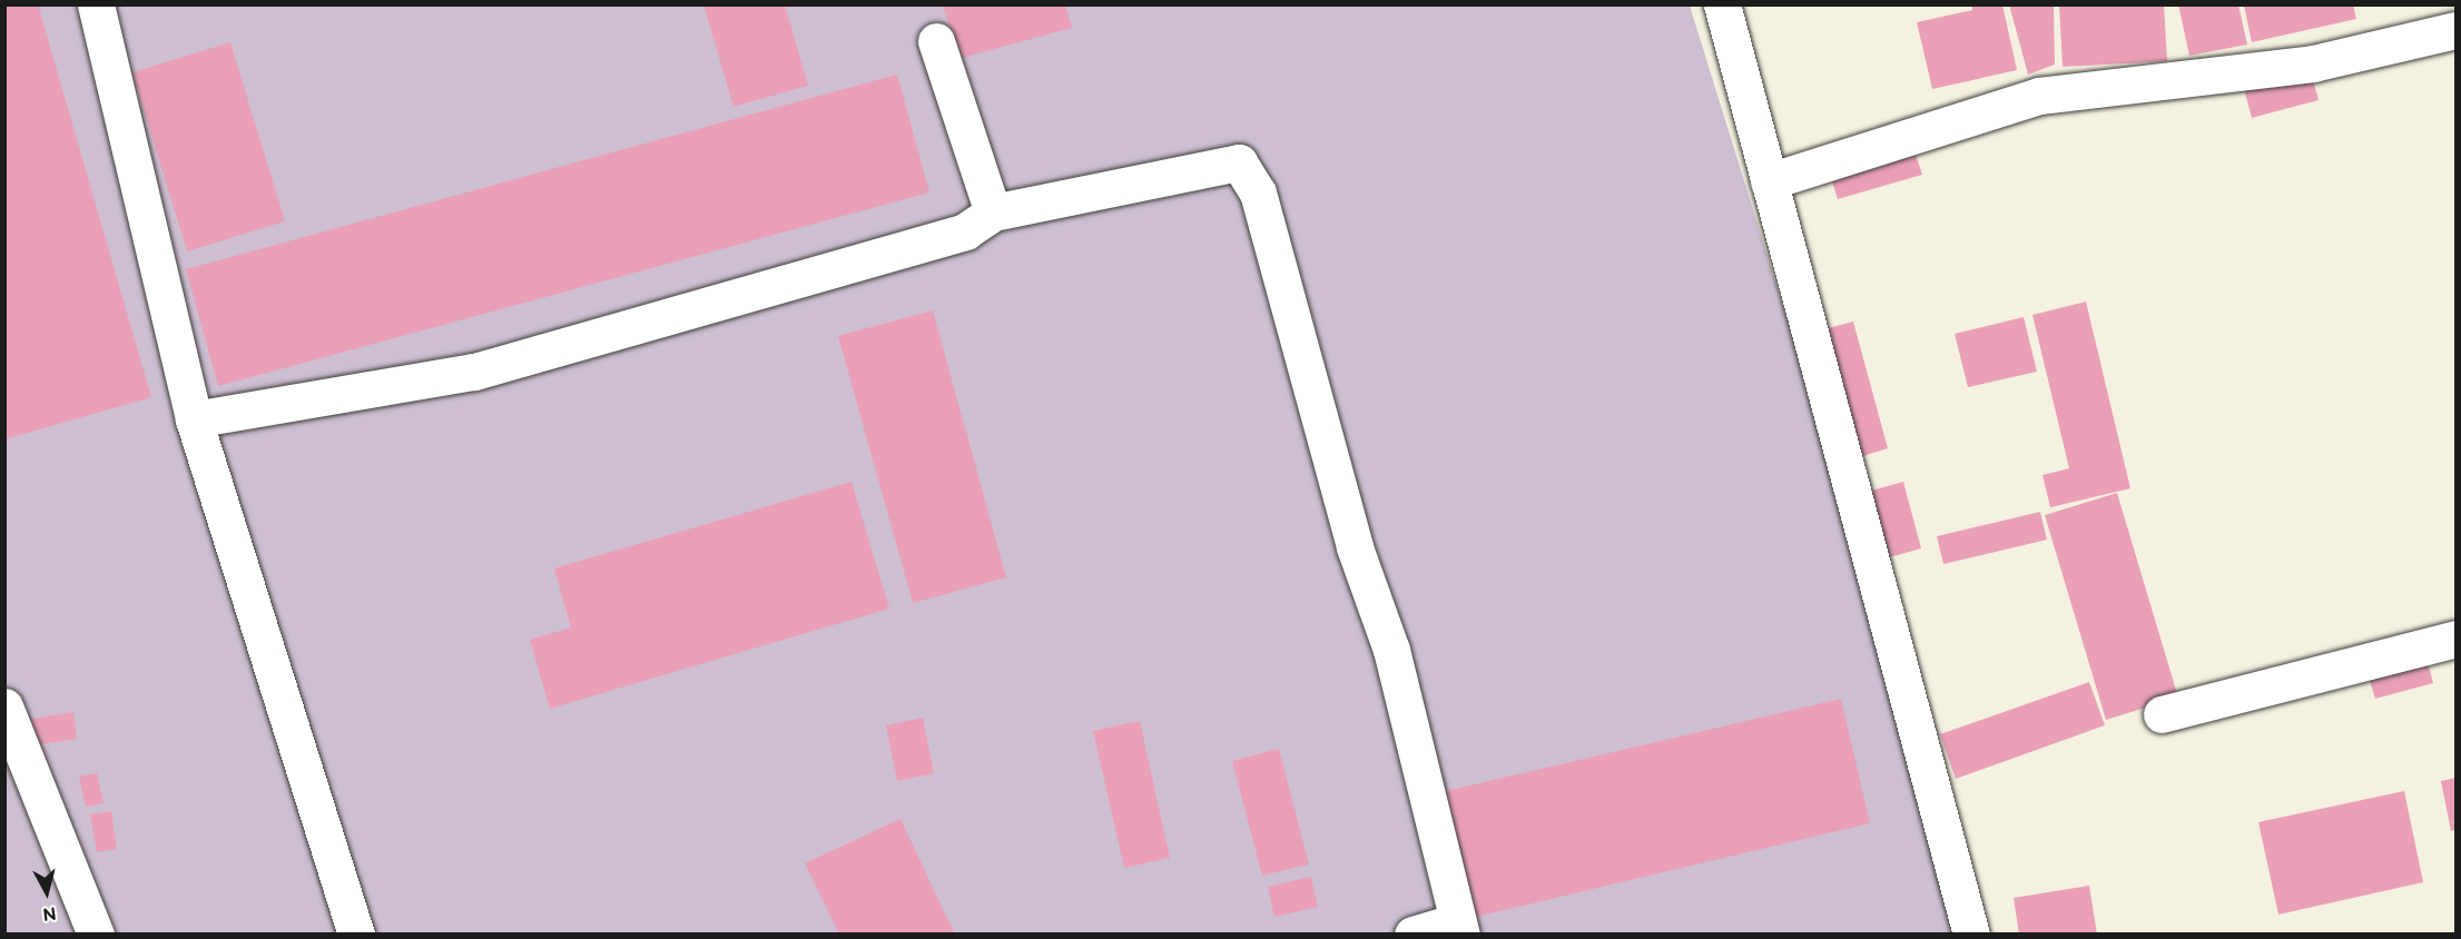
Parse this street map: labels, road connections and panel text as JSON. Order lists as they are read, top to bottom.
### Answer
{
  "north": "bottom"
}
